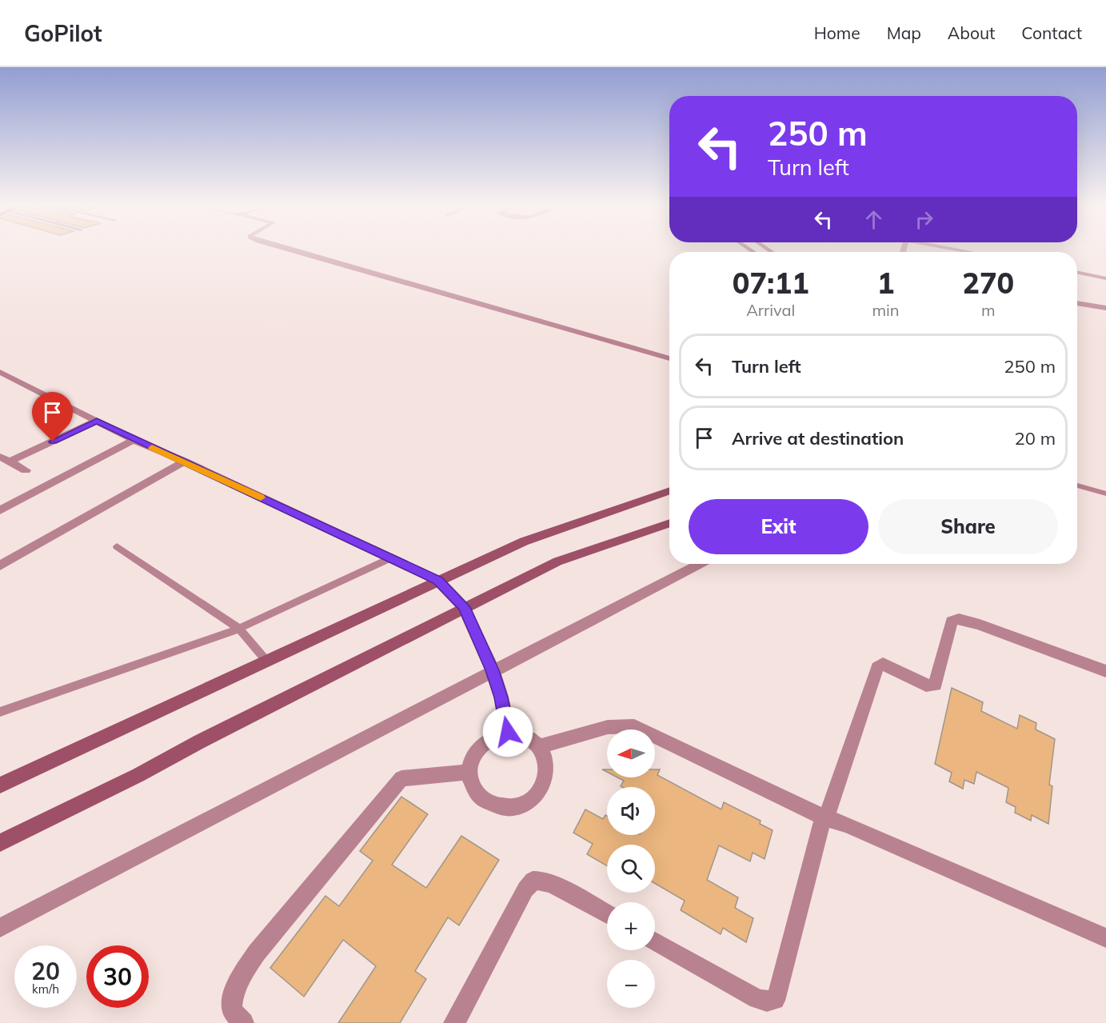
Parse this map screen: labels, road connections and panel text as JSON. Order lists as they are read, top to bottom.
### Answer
{
  "north": "left",
  "page": {
    "header": "GoPilot",
    "nav": [
      "Home",
      "Map",
      "About",
      "Contact"
    ],
    "turn": ["250 m", "Turn left"],
    "eta": [
      "07:11",
      "Arrival",
      "1",
      "min",
      "270",
      "m"
    ],
    "list": [
      {
        "name": "Turn left",
        "value": "250 m"
      },
      {
        "name": "Arrive at destination",
        "value": "20 m"
      }
    ],
    "buttons": ["Exit", "Share"],
    "map_buttons": ["+", "−"],
    "speed": "20 km/h",
    "limit": "30"
  }
}
